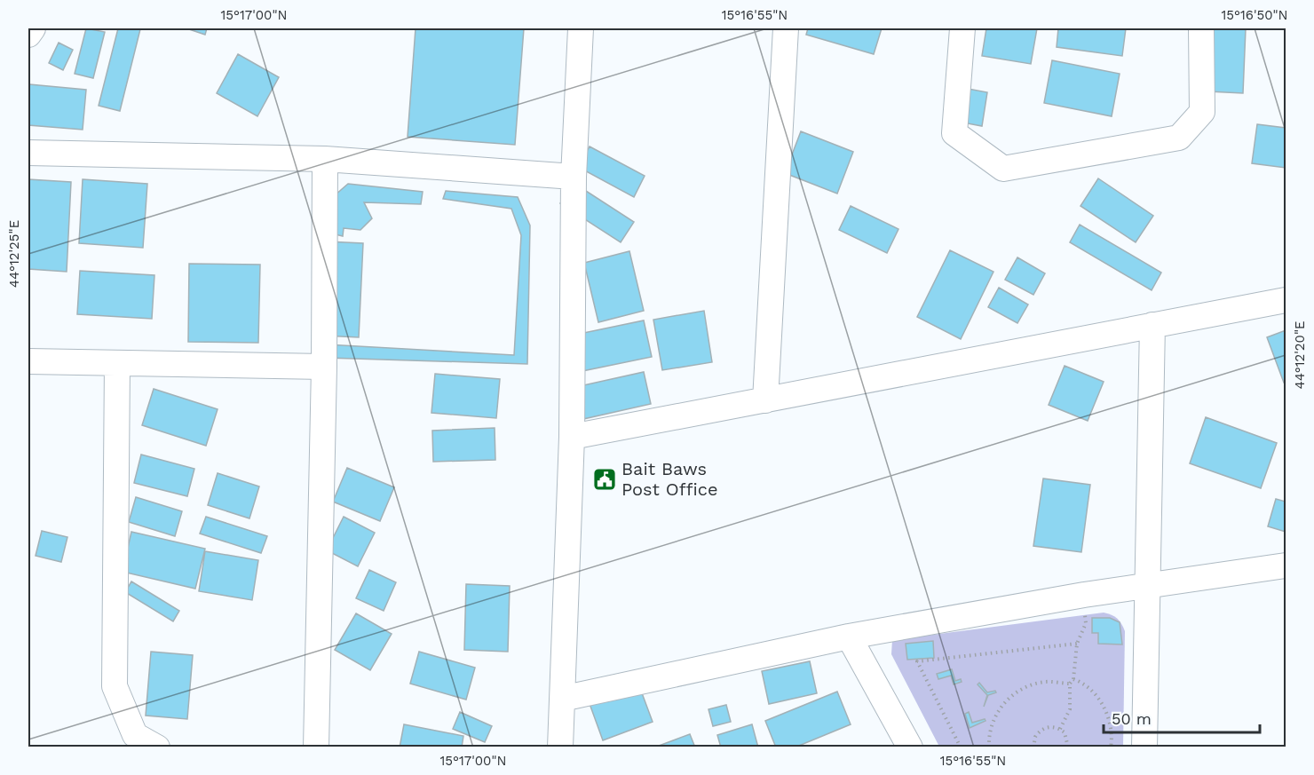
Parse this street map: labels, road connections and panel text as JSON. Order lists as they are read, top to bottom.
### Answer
{
  "places": {
    "public building": ["Bait Baws Post Office"]
  },
  "scale_bar": "50 m",
  "coordinates": [
    "15°17'00\"N",
    "15°16'55\"N",
    "15°16'50\"N",
    "44°12'25\"E",
    "44°12'20\"E"
  ]
}
